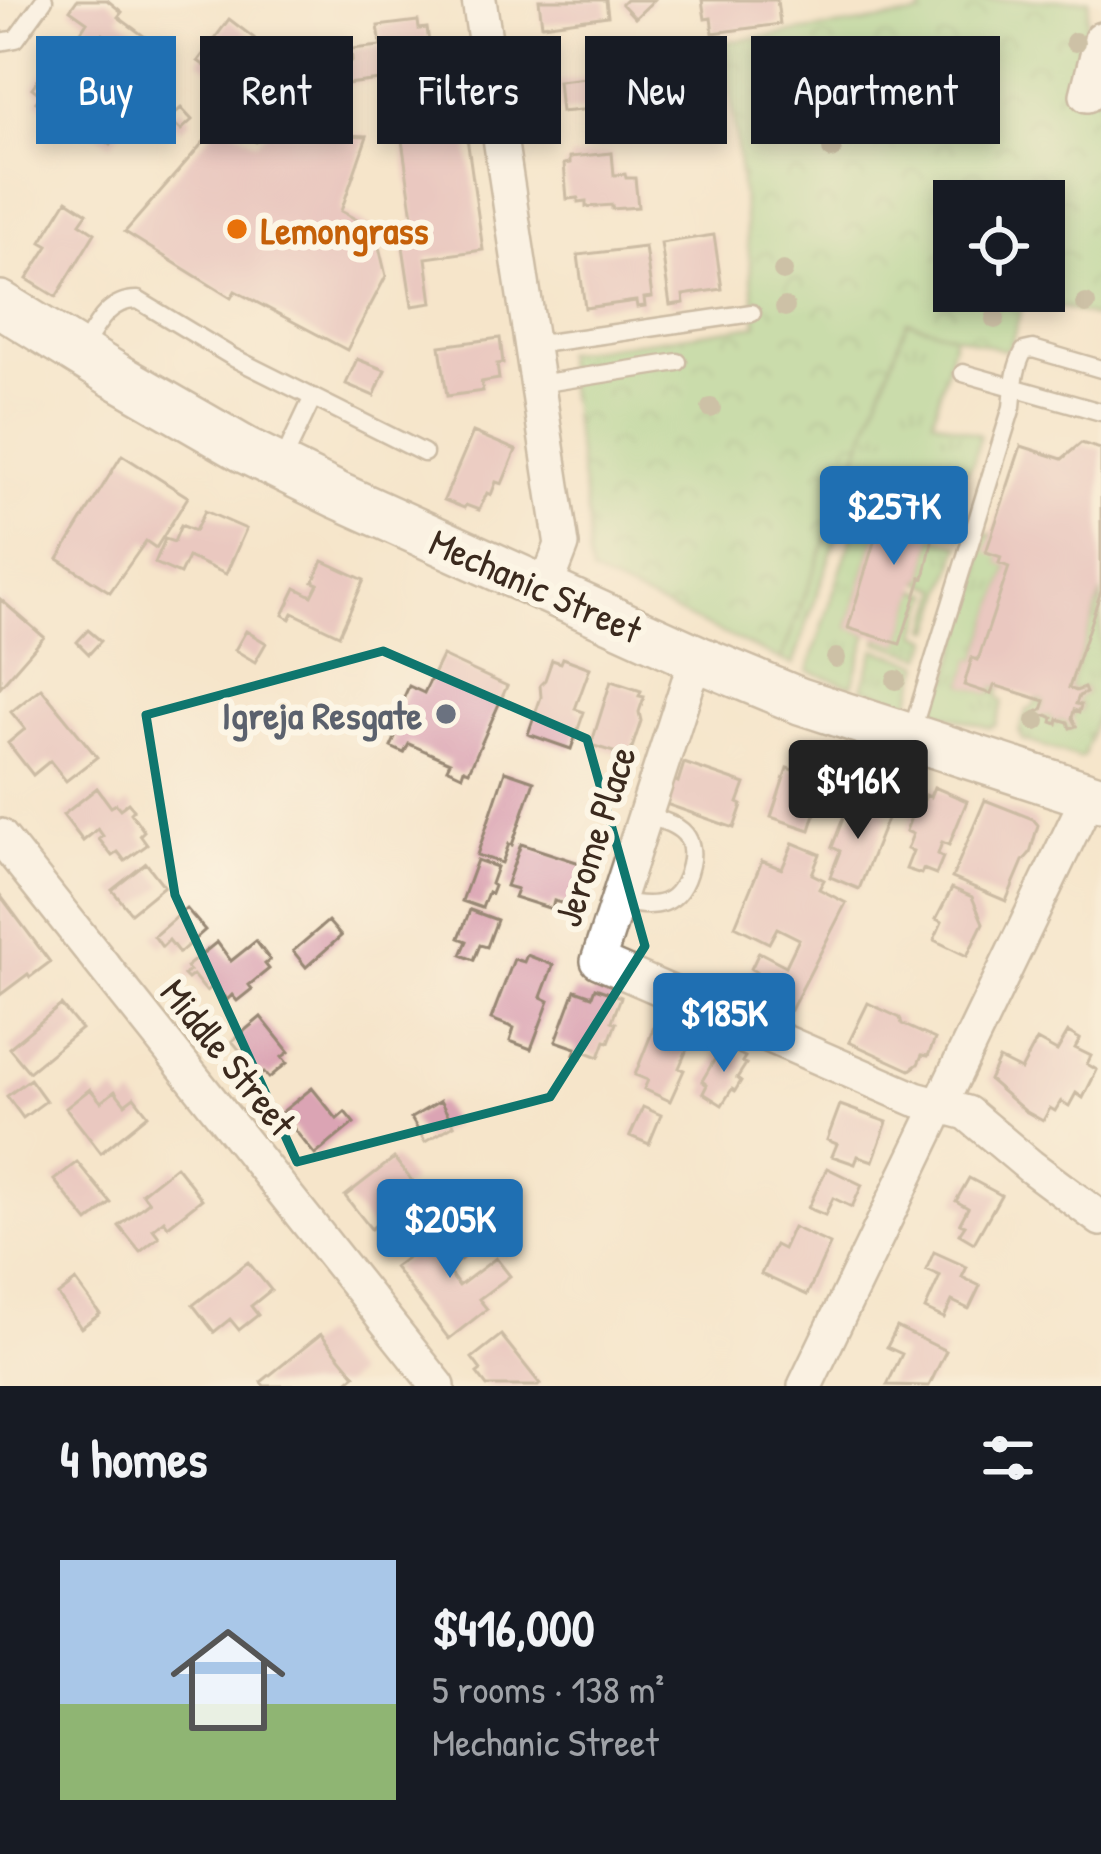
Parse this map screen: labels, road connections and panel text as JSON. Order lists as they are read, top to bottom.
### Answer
{
  "streets": {
    "main road": ["Mechanic Street"],
    "street": ["Jerome Place", "Middle Street"]
  },
  "crossings": [
    ["Mechanic Street", "Jerome Place"]
  ],
  "places": ["Lemongrass", "Igreja Resgate"],
  "page": {
    "chip": [
      "Buy",
      "Rent",
      "Filters",
      "New",
      "Apartment"
    ],
    "price": [
      "$257K",
      "$416K",
      "$185K",
      "$205K"
    ],
    "heading": "4 homes",
    "list": [
      {
        "name": "$416,000",
        "note": "5 rooms · 138 m² · Mechanic Street"
      }
    ]
  }
}
